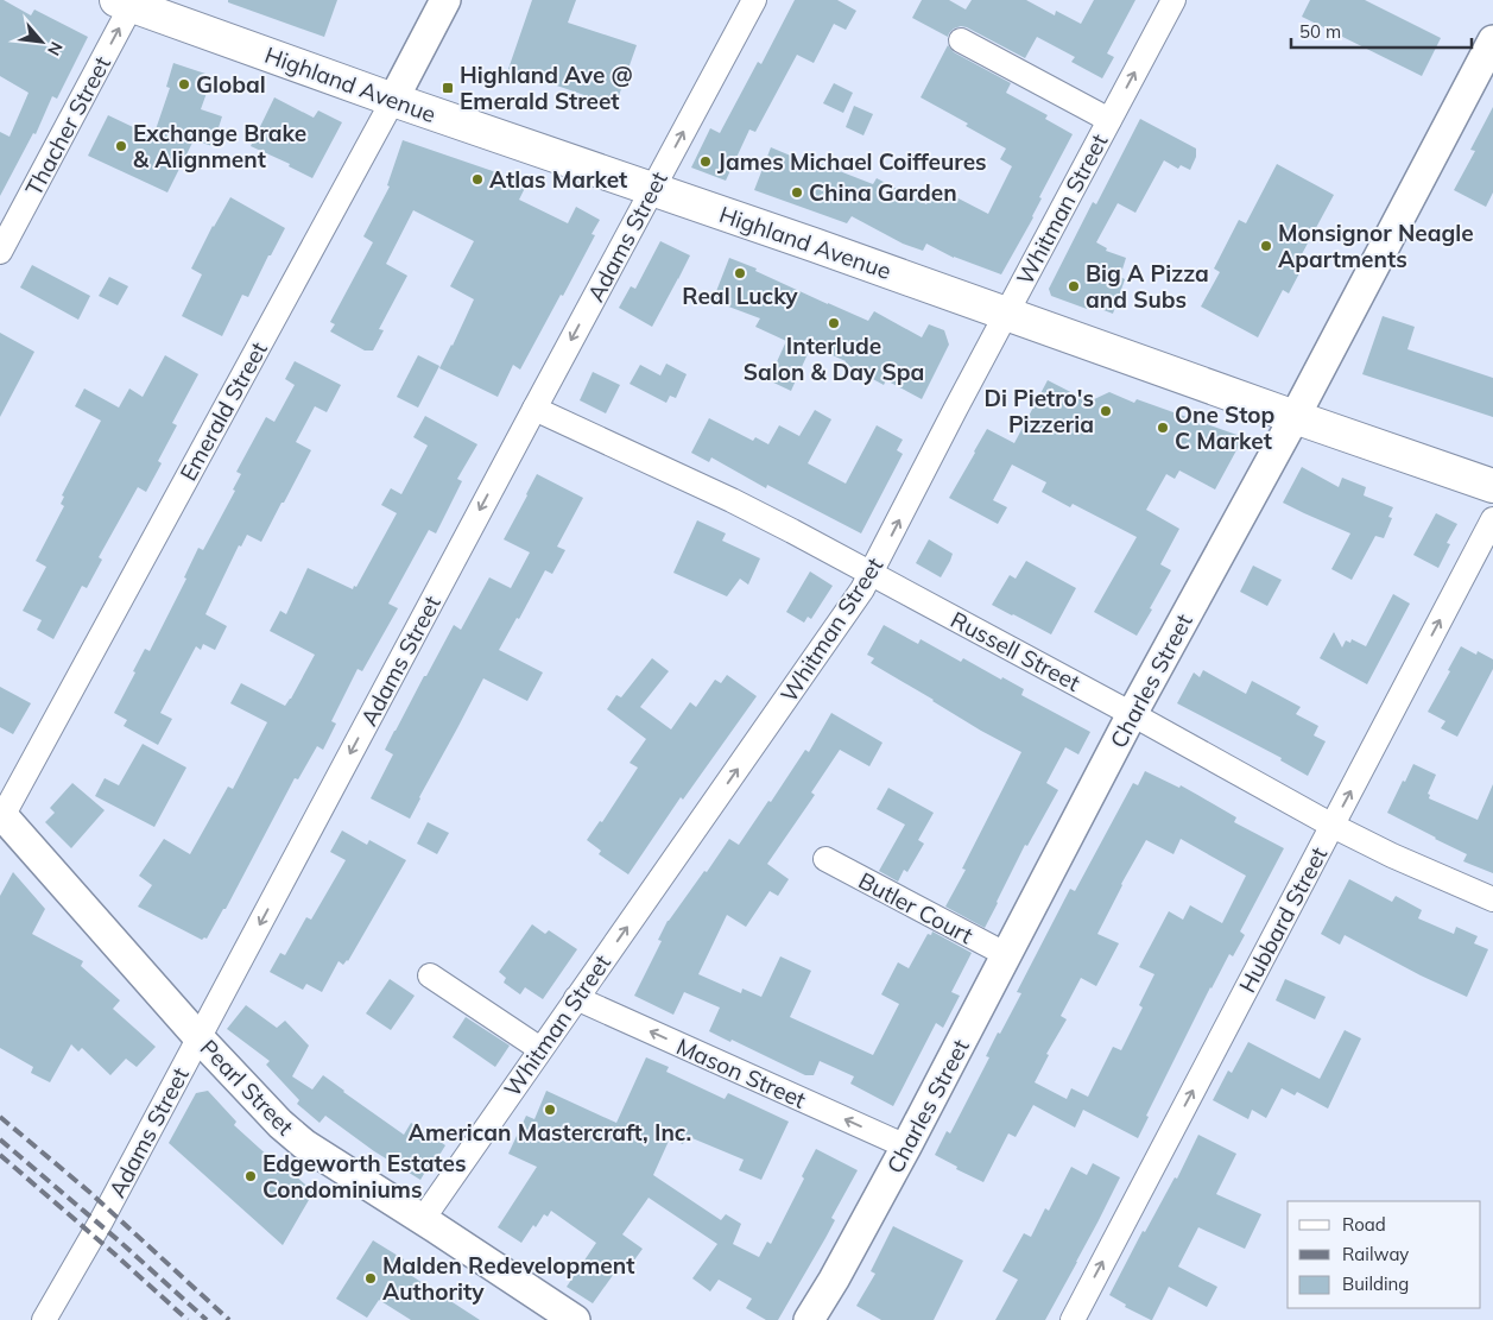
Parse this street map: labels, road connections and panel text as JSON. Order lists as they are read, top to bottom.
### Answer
{
  "streets": {
    "main road": ["Highland Avenue"],
    "street": [
      "Thacher Street",
      "Whitman Street",
      "Adams Street",
      "Emerald Street",
      "Russell Street",
      "Charles Street",
      "Butler Court",
      "Hubbard Street",
      "Mason Street",
      "Pearl Street"
    ]
  },
  "crossings": [
    ["Highland Avenue", "Thacher Street"],
    ["Highland Avenue", "Whitman Street"],
    ["Highland Avenue", "Adams Street"],
    ["Highland Avenue", "Emerald Street"],
    ["Highland Avenue", "Charles Street"],
    ["Whitman Street", "Russell Street"],
    ["Whitman Street", "Mason Street"],
    ["Whitman Street", "Pearl Street"],
    ["Adams Street", "Russell Street"],
    ["Adams Street", "Pearl Street"],
    ["Emerald Street", "Pearl Street"],
    ["Russell Street", "Charles Street"],
    ["Russell Street", "Hubbard Street"],
    ["Charles Street", "Butler Court"],
    ["Charles Street", "Mason Street"]
  ],
  "one_way": [
    "Thacher Street",
    "Whitman Street",
    "Hubbard Street",
    "Mason Street"
  ],
  "places": {
    "other": [
      "Global",
      "Exchange Brake & Alignment",
      "James Michael Coiffeures",
      "Atlas Market",
      "China Garden",
      "Monsignor Neagle Apartments",
      "Real Lucky",
      "Big A Pizza and Subs",
      "Interlude Salon & Day Spa",
      "Di Pietro's Pizzeria",
      "One Stop C Market",
      "American Mastercraft, Inc.",
      "Edgeworth Estates Condominiums",
      "Malden Redevelopment Authority"
    ],
    "transit": ["Highland Ave @ Emerald Street"]
  },
  "legend": ["Road", "Railway", "Building"],
  "scale_bar": "50 m",
  "north": "bottom right"
}
